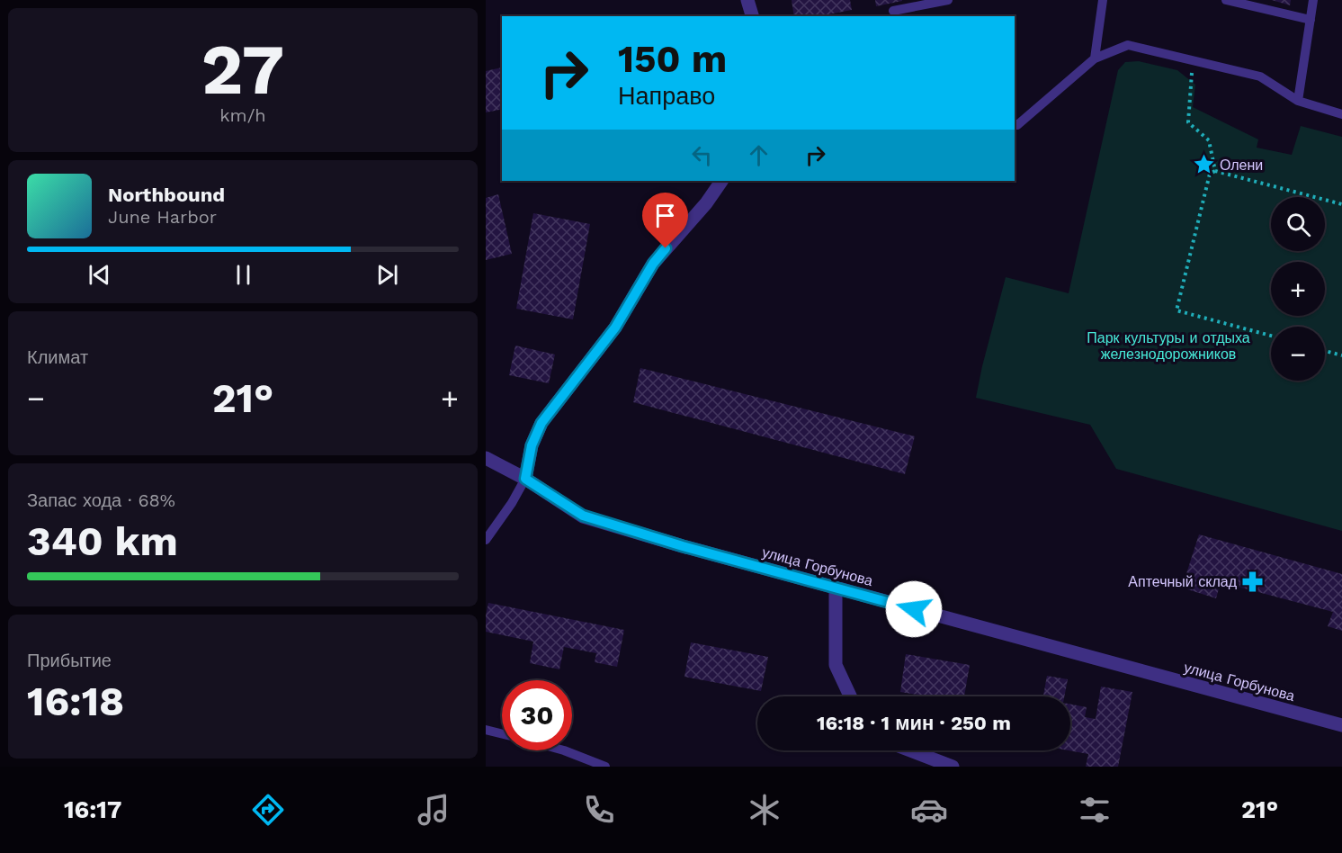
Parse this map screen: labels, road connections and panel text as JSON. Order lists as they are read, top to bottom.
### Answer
{
  "streets": {
    "street": ["улица Горбунова"]
  },
  "parks": ["Парк культуры и отдыха железнодорожников"],
  "places": {
    "place": ["Олени"],
    "pharmacy": ["Аптечный склад"]
  },
  "page": {
    "tile": [
      ["27", "km/h"],
      "Климат",
      ["Запас хода · 68%", "340 km"],
      ["Прибытие", "16:18"]
    ],
    "turn": ["150 m", "Направо"],
    "song": ["Northbound", "June Harbor"],
    "map_buttons": ["+", "−"],
    "heat": ["−", "21°", "+"],
    "limit": "30",
    "trip": "16:18 · 1 мин · 250 m",
    "tabs": ["16:17", "21°"]
  }
}
